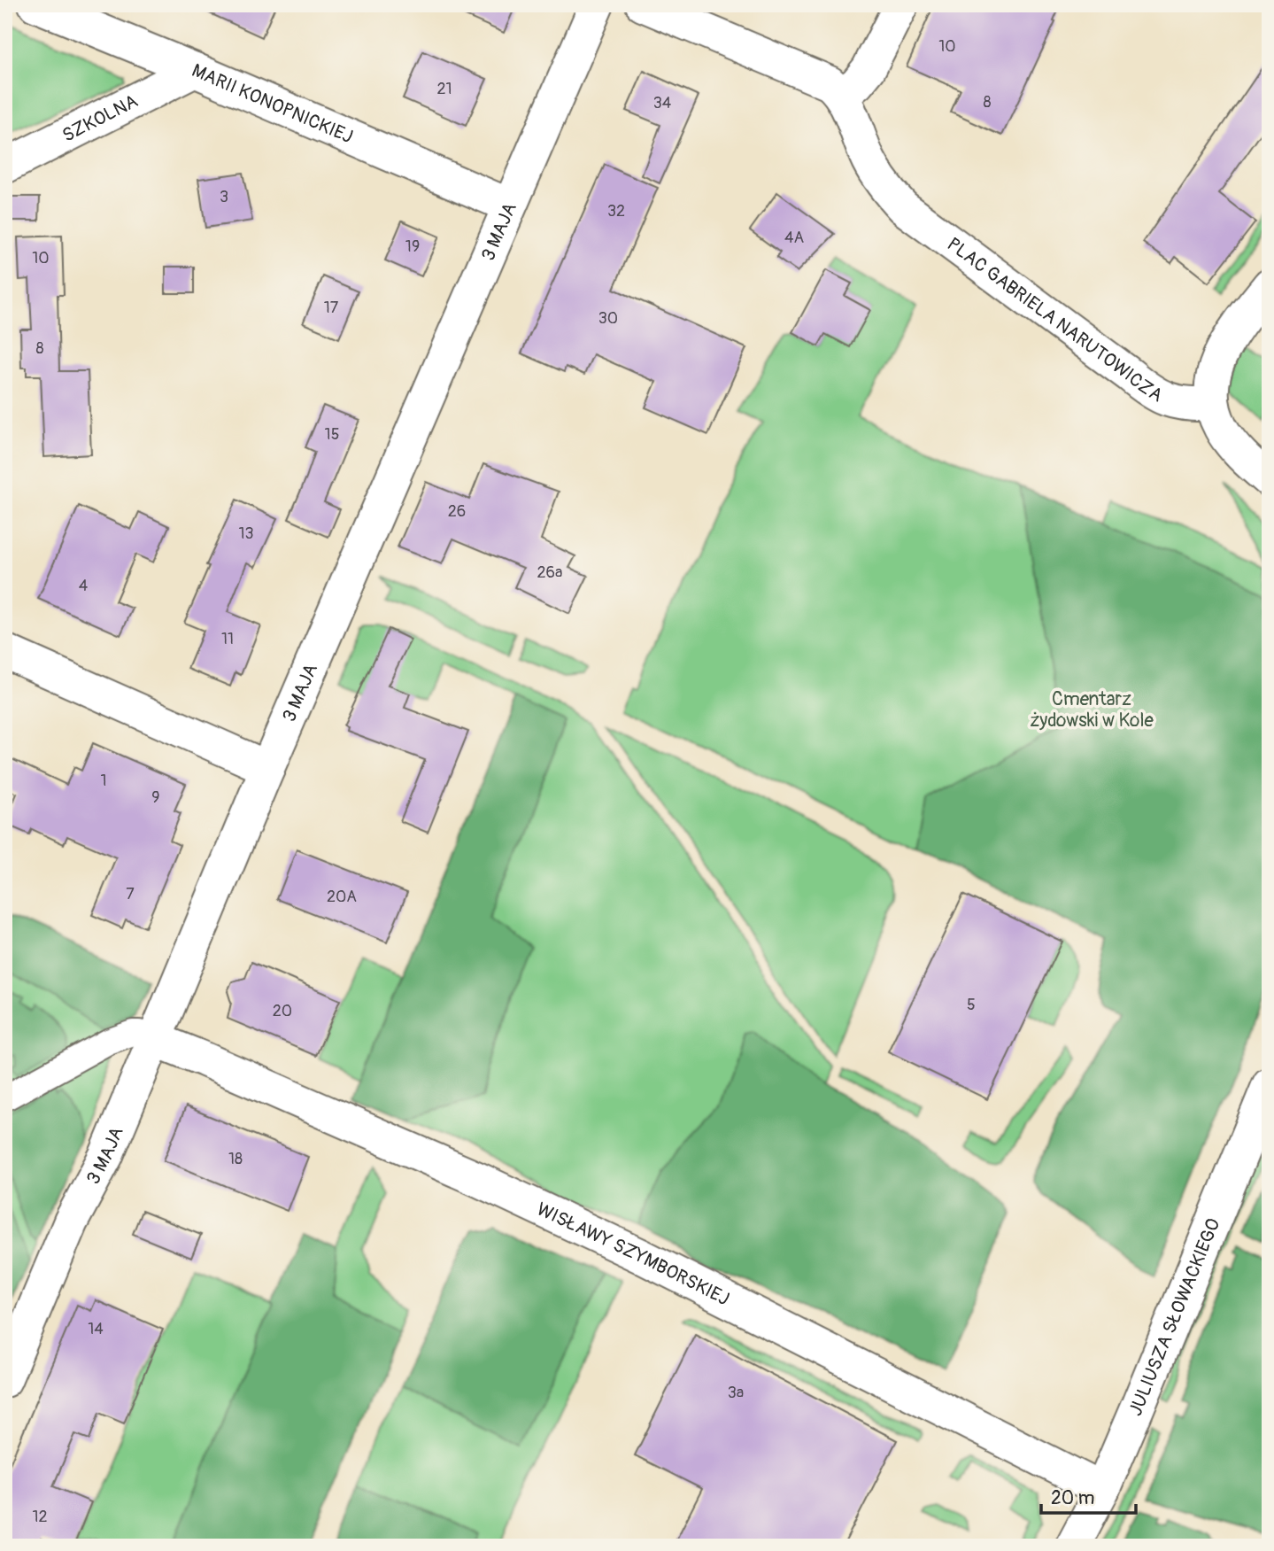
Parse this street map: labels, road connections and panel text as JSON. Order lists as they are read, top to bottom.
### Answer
{
  "streets": {
    "street": [
      "MARII KONOPNICKIEJ",
      "SZKOLNA",
      "3 MAJA",
      "PLAC GABRIELA NARUTOWICZA",
      "WISŁAWY SZYMBORSKIEJ",
      "JULIUSZA SŁOWACKIEGO"
    ]
  },
  "crossings": [
    ["MARII KONOPNICKIEJ", "SZKOLNA"],
    ["MARII KONOPNICKIEJ", "3 MAJA"],
    ["3 MAJA", "WISŁAWY SZYMBORSKIEJ"],
    ["WISŁAWY SZYMBORSKIEJ", "JULIUSZA SŁOWACKIEGO"]
  ],
  "parks": ["Cmentarz żydowski w Kole"],
  "house_numbers": [
    "10",
    "21",
    "8",
    "34",
    "3",
    "32",
    "4A",
    "19",
    "10",
    "17",
    "30",
    "8",
    "15",
    "26",
    "13",
    "26a",
    "4",
    "11",
    "1",
    "9",
    "7",
    "20A",
    "5",
    "20",
    "18",
    "14",
    "3a",
    "12"
  ],
  "scale_bar": "20 m"
}
